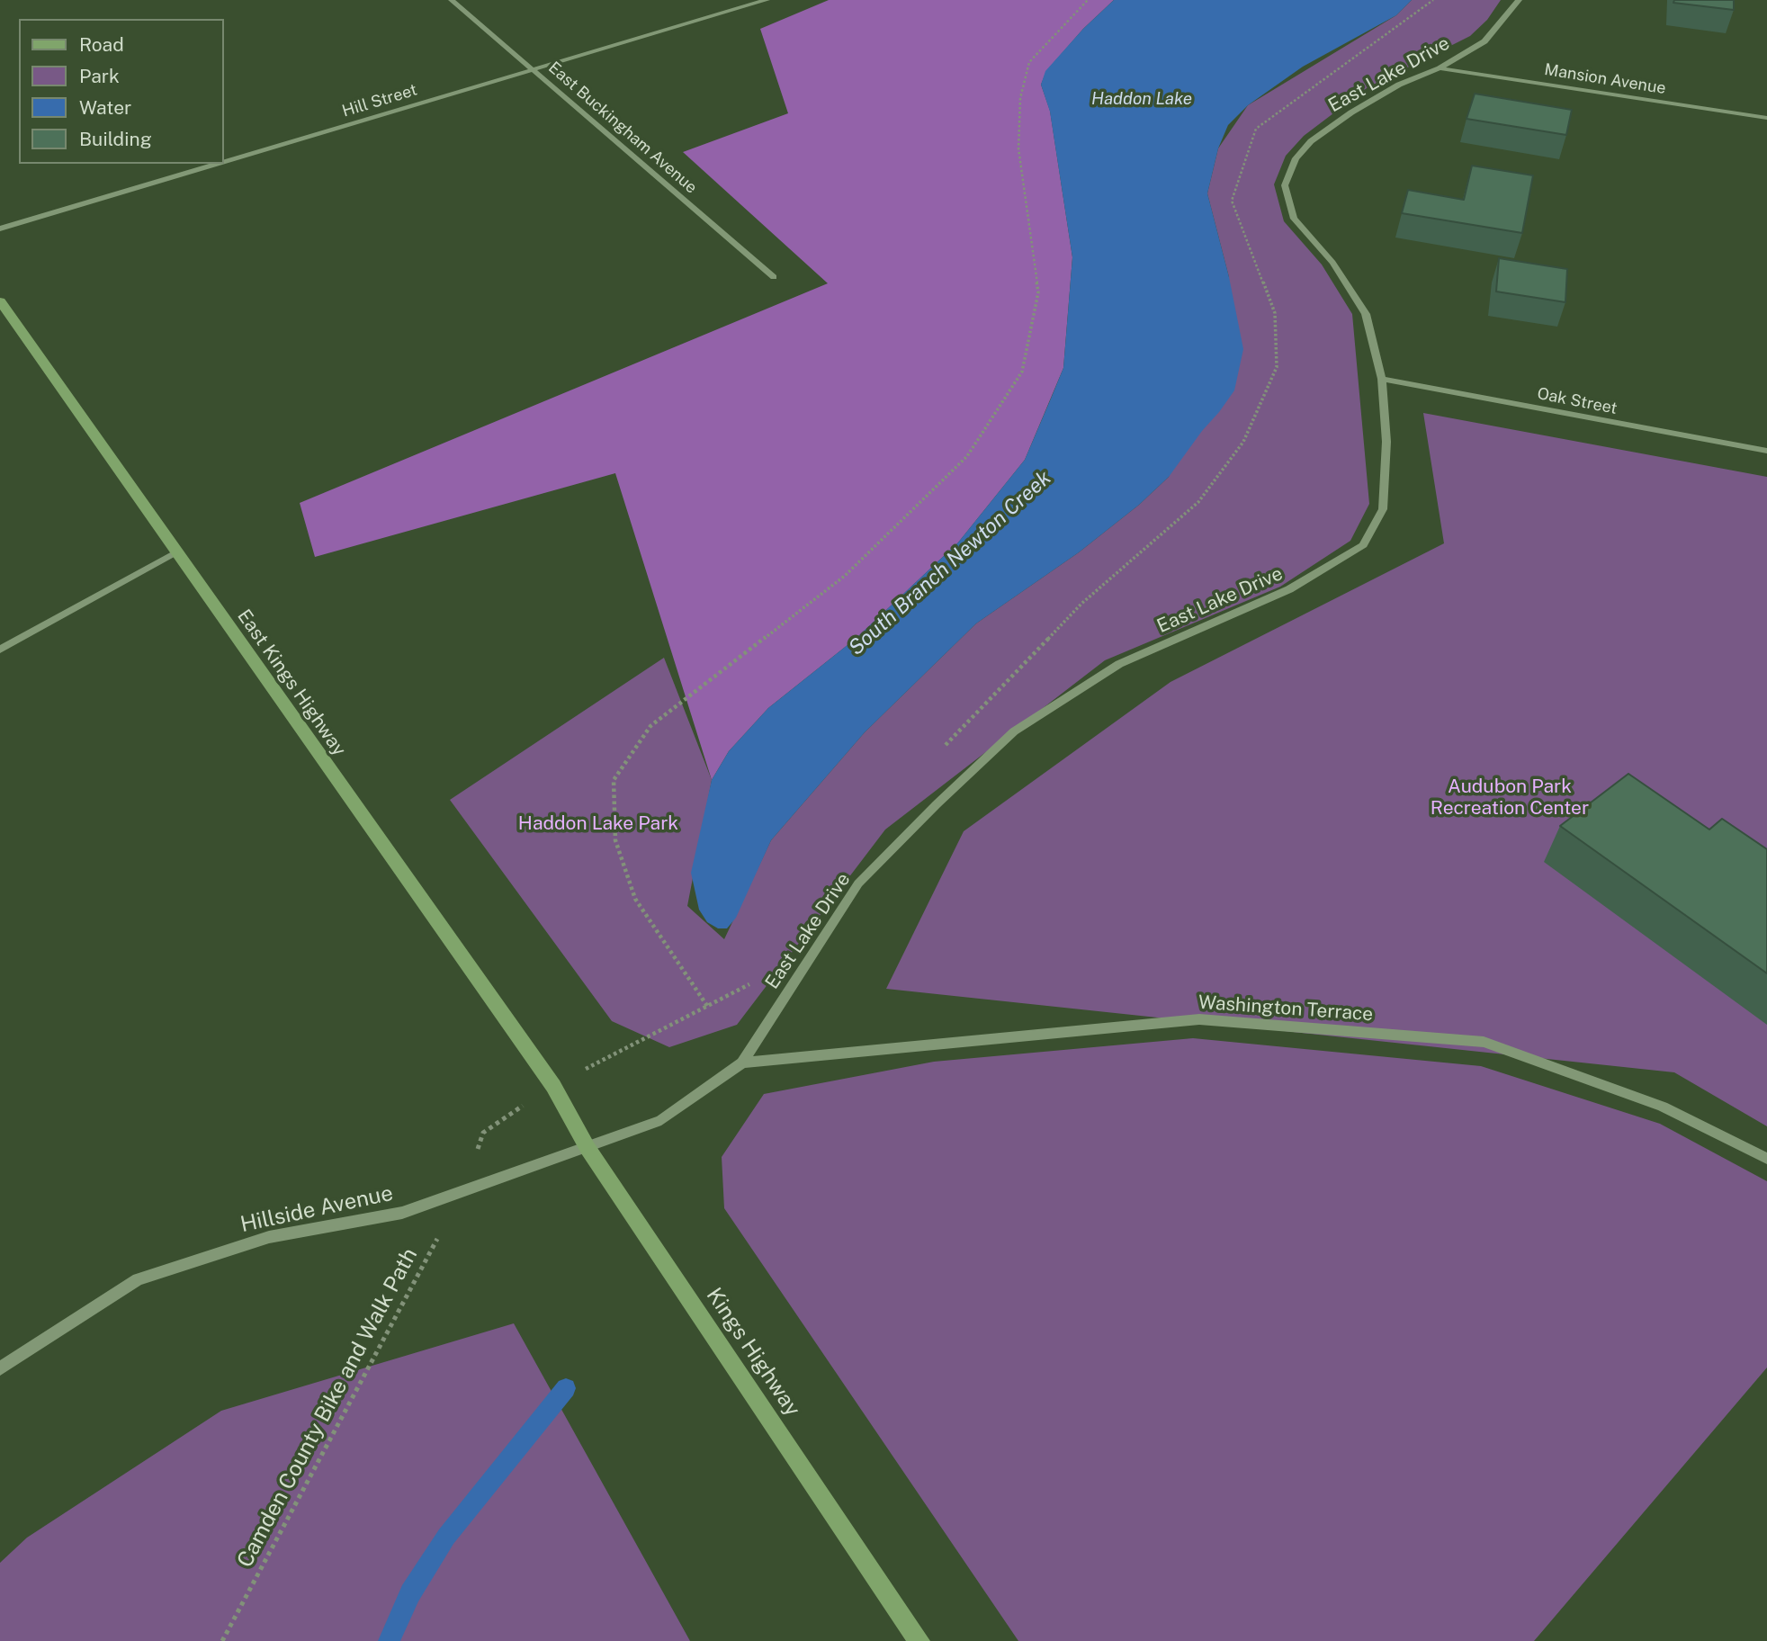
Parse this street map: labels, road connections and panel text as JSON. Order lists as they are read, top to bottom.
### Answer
{
  "streets": {
    "main road": ["East Kings Highway", "Kings Highway"],
    "street": [
      "East Lake Drive",
      "Mansion Avenue",
      "Hill Street",
      "East Buckingham Avenue",
      "Oak Street",
      "Washington Terrace",
      "Hillside Avenue"
    ],
    "path": ["Camden County Bike and Walk Path"]
  },
  "crossings": [
    ["East Lake Drive", "Mansion Avenue"],
    ["East Lake Drive", "Oak Street"],
    ["East Lake Drive", "Washington Terrace"],
    ["East Lake Drive", "Hillside Avenue"],
    ["East Lake Drive", "Kings Highway"],
    ["Hill Street", "East Buckingham Avenue"],
    ["East Kings Highway", "Kings Highway"],
    ["East Kings Highway", "Camden County Bike and Walk Path"],
    ["Hillside Avenue", "Kings Highway"],
    ["Hillside Avenue", "Camden County Bike and Walk Path"],
    ["Kings Highway", "Camden County Bike and Walk Path"]
  ],
  "water": ["Haddon Lake", "South Branch Newton Creek"],
  "parks": ["Audubon Park Recreation Center", "Haddon Lake Park"],
  "legend": [
    "Road",
    "Park",
    "Water",
    "Building"
  ]
}
